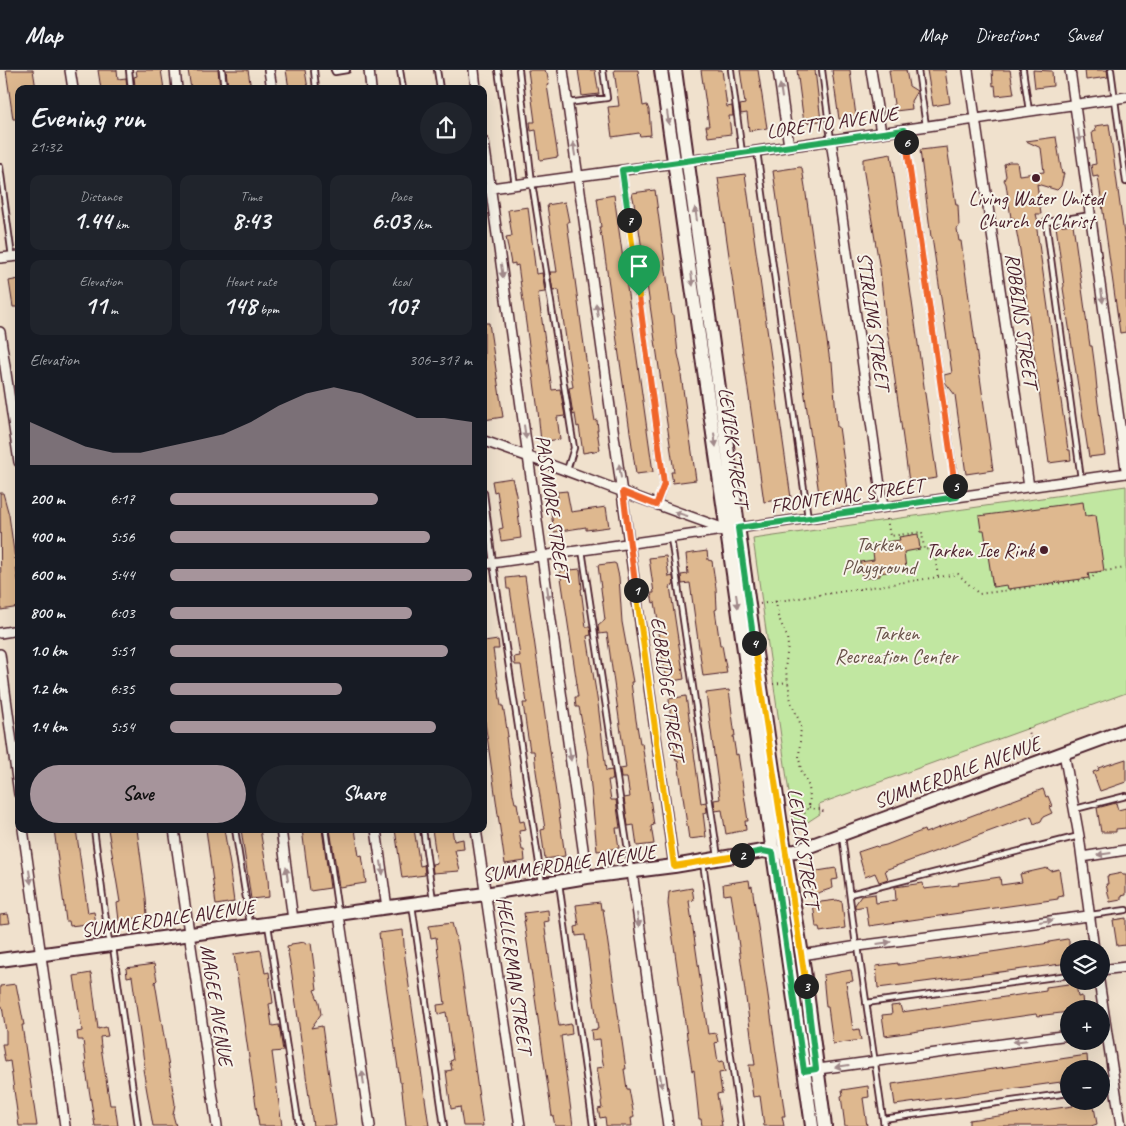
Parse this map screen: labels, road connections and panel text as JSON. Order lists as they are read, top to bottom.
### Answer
{
  "streets": {
    "main road": ["LEVICK STREET", "SUMMERDALE AVENUE"],
    "street": [
      "LORETTO AVENUE",
      "ROBBINS STREET",
      "STIRLING STREET",
      "FRONTENAC STREET",
      "PASSMORE STREET",
      "ELBRIDGE STREET",
      "HELLERMAN STREET",
      "MAGEE AVENUE"
    ]
  },
  "crossings": [
    ["LORETTO AVENUE", "ROBBINS STREET"],
    ["LORETTO AVENUE", "STIRLING STREET"],
    ["LORETTO AVENUE", "LEVICK STREET"],
    ["LORETTO AVENUE", "PASSMORE STREET"],
    ["LORETTO AVENUE", "ELBRIDGE STREET"],
    ["ROBBINS STREET", "FRONTENAC STREET"],
    ["STIRLING STREET", "FRONTENAC STREET"],
    ["LEVICK STREET", "FRONTENAC STREET"],
    ["LEVICK STREET", "SUMMERDALE AVENUE"],
    ["FRONTENAC STREET", "PASSMORE STREET"],
    ["FRONTENAC STREET", "ELBRIDGE STREET"],
    ["PASSMORE STREET", "SUMMERDALE AVENUE"],
    ["ELBRIDGE STREET", "SUMMERDALE AVENUE"],
    ["SUMMERDALE AVENUE", "HELLERMAN STREET"],
    ["SUMMERDALE AVENUE", "MAGEE AVENUE"]
  ],
  "one_way": ["PASSMORE STREET", "ELBRIDGE STREET"],
  "parks": ["Tarken Playground", "Tarken Recreation Center"],
  "places": ["Living Water United Church of Christ", "Tarken Ice Rink"],
  "page": {
    "header": "Map",
    "nav": ["Map", "Directions", "Saved"],
    "heading": ["Evening run", "21:32"],
    "pins": [
      "6",
      "7",
      "5",
      "1",
      "4",
      "2",
      "3"
    ],
    "stats": [
      ["Distance", "1.44 km"],
      ["Time", "8:43"],
      ["Pace", "6:03 /km"],
      ["Elevation", "11 m"],
      ["Heart rate", "148 bpm"],
      ["kcal", "107"]
    ],
    "chart": ["Elevation", "306–317 m"],
    "list": [
      {
        "name": "200 m",
        "note": "6:17"
      },
      {
        "name": "400 m",
        "note": "5:56"
      },
      {
        "name": "600 m",
        "note": "5:44"
      },
      {
        "name": "800 m",
        "note": "6:03"
      },
      {
        "name": "1.0 km",
        "note": "5:51"
      },
      {
        "name": "1.2 km",
        "note": "6:35"
      },
      {
        "name": "1.4 km",
        "note": "5:54"
      }
    ],
    "buttons": ["Save", "Share"],
    "map_buttons": ["+", "−"]
  }
}
